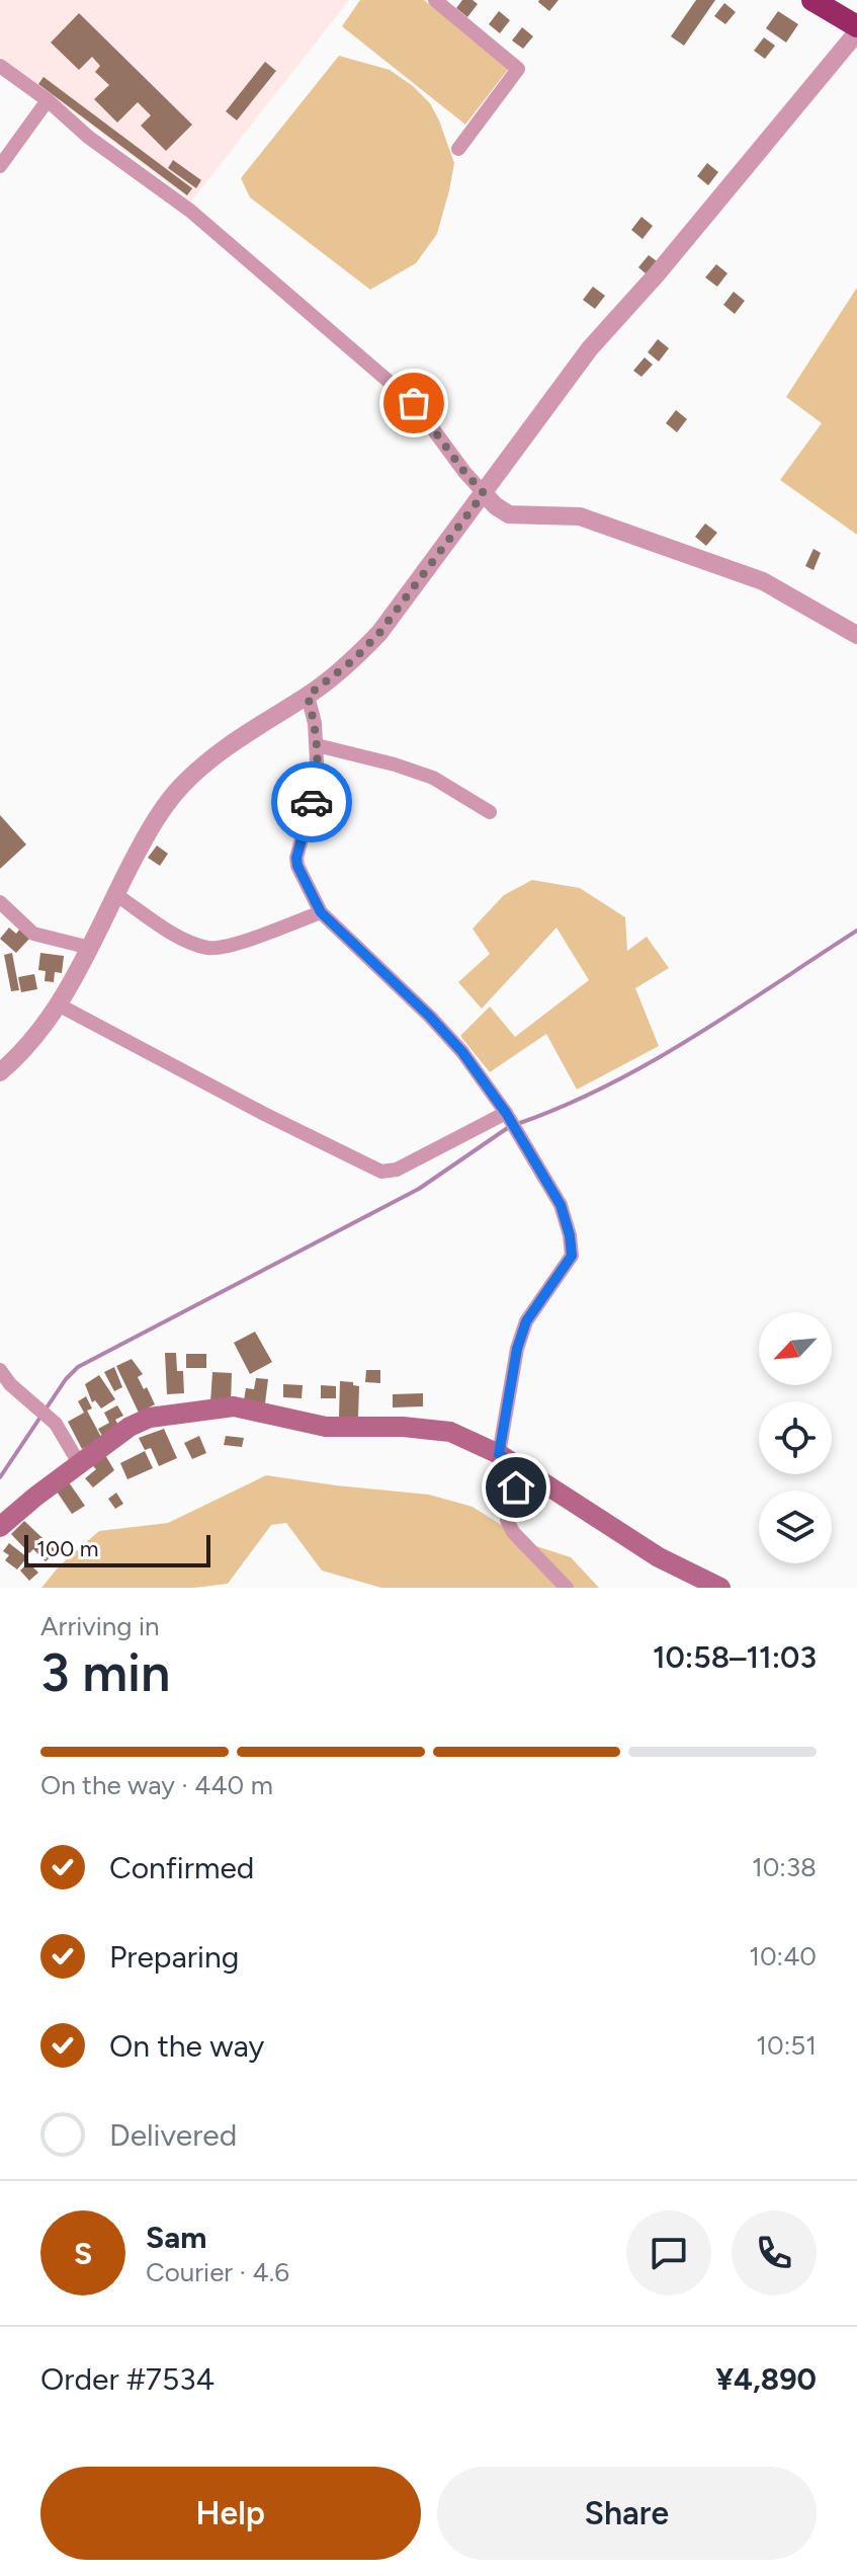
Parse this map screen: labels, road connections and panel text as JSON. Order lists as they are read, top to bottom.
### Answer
{
  "scale_bar": "100 m",
  "north": "bottom left",
  "page": {
    "scale": "100 m",
    "heading": ["3 min", "Arriving in", "10:58–11:03"],
    "panel": [
      "Sam",
      "Courier · 4.6",
      "Order #7534",
      "¥4,890"
    ],
    "bar": "On the way · 440 m",
    "list": [
      ["Confirmed", "10:38"],
      ["Preparing", "10:40"],
      ["On the way", "10:51"],
      "Delivered"
    ],
    "round": "S",
    "buttons": ["Help", "Share"]
  }
}
